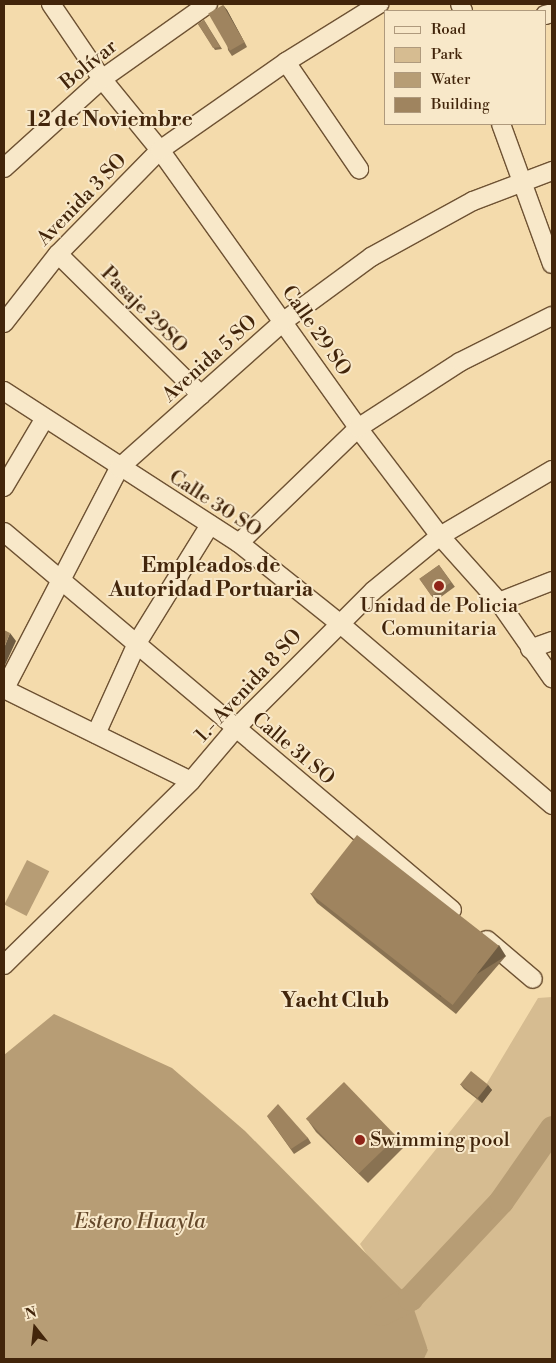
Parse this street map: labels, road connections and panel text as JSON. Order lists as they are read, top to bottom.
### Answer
{
  "streets": {
    "street": [
      "Bolívar",
      "Avenida 3 SO",
      "Pasaje 29SO",
      "Calle 29 SO",
      "Avenida 5 SO",
      "Calle 30 SO",
      "1.- Avenida 8 SO",
      "Calle 31 SO"
    ]
  },
  "crossings": [
    ["Bolívar", "Calle 29 SO"],
    ["Avenida 3 SO", "Pasaje 29SO"],
    ["Avenida 3 SO", "Calle 29 SO"],
    ["Pasaje 29SO", "Avenida 5 SO"],
    ["Calle 29 SO", "Avenida 5 SO"],
    ["Calle 29 SO", "1.- Avenida 8 SO"],
    ["Avenida 5 SO", "Calle 30 SO"],
    ["Avenida 5 SO", "Calle 31 SO"],
    ["Calle 30 SO", "1.- Avenida 8 SO"],
    ["1.- Avenida 8 SO", "Calle 31 SO"]
  ],
  "districts": ["12 de Noviembre", "Empleados de Autoridad Portuaria", "Yacht Club"],
  "water": ["Estero Huayla"],
  "places": ["Unidad de Policia Comunitaria", "Swimming pool"],
  "legend": [
    "Road",
    "Park",
    "Water",
    "Building"
  ],
  "north": "top"
}
